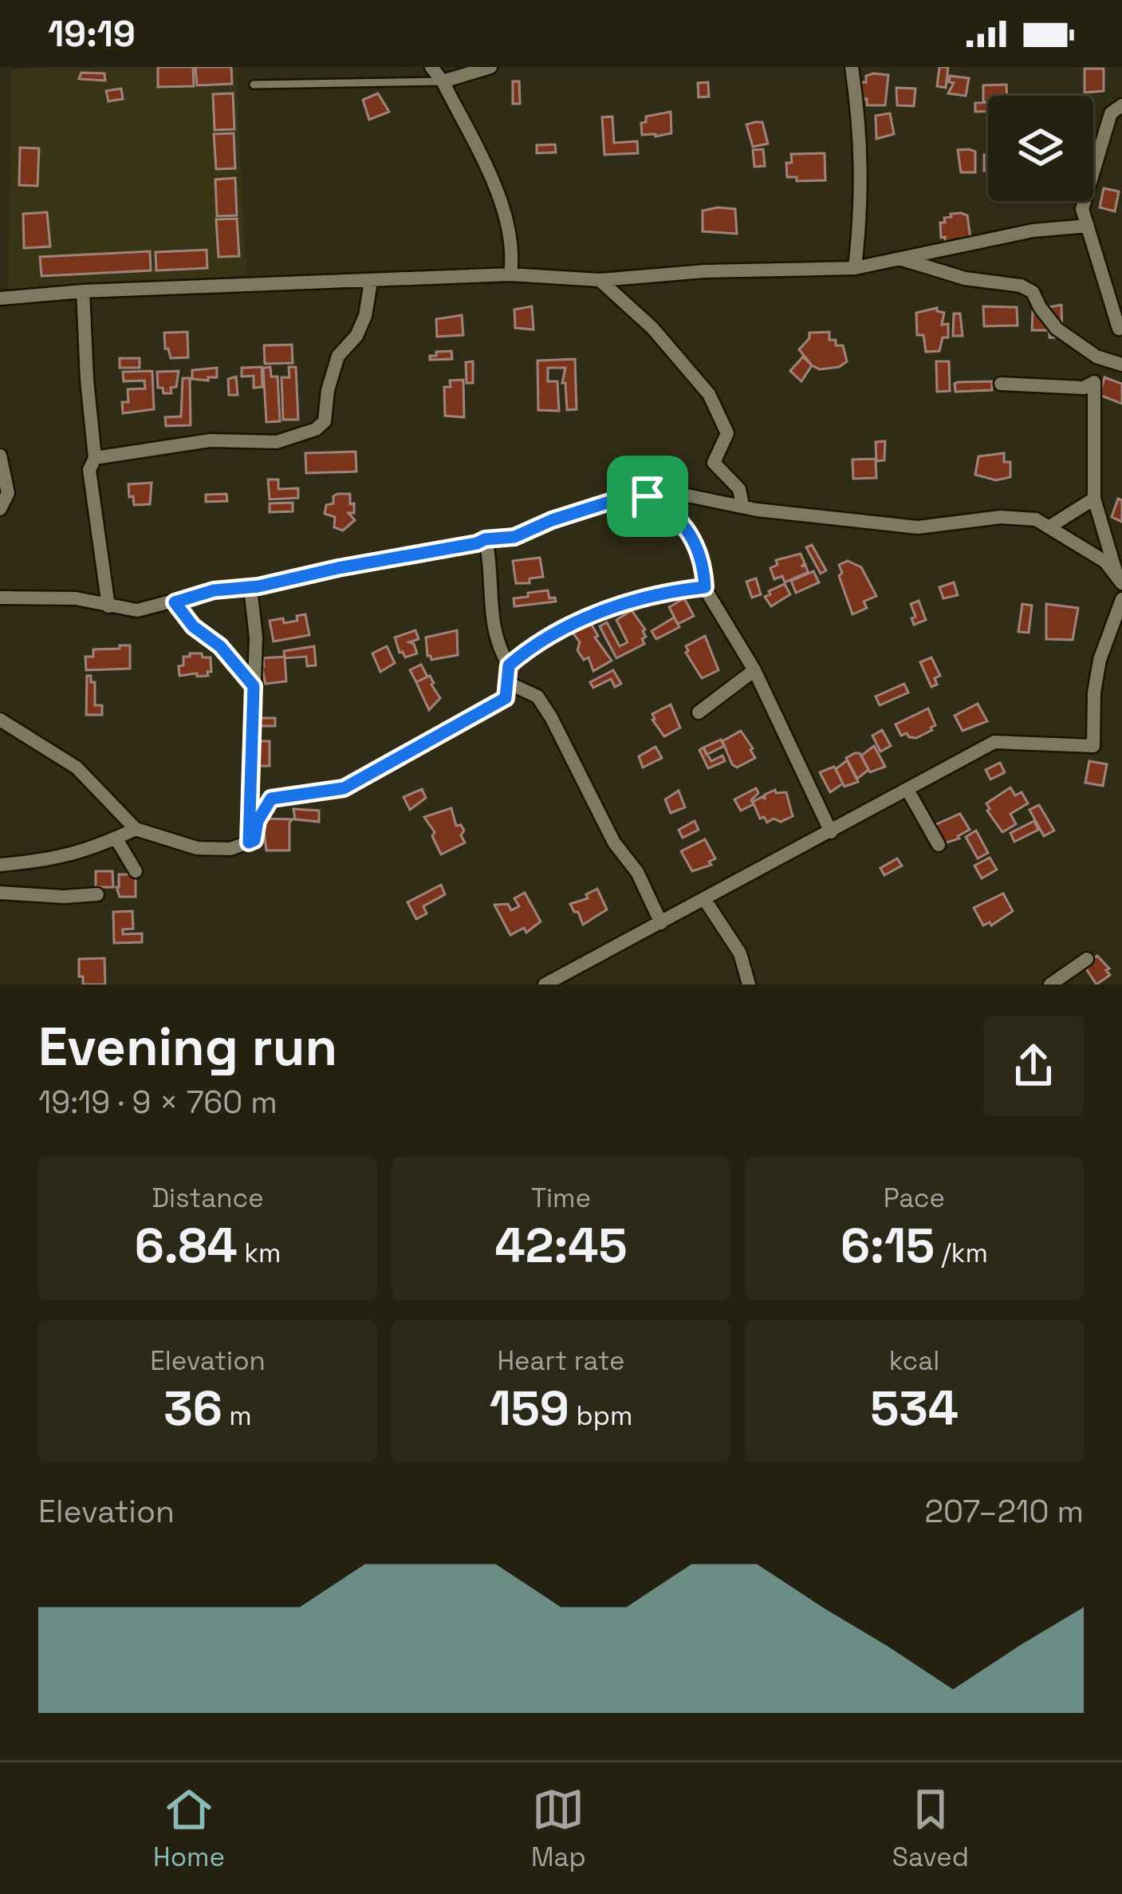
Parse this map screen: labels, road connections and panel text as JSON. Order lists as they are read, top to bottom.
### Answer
{
  "page": {
    "status": "19:19",
    "heading": ["Evening run", "19:19 · 9 × 760 m"],
    "stats": [
      ["Distance", "6.84 km"],
      ["Time", "42:45"],
      ["Pace", "6:15 /km"],
      ["Elevation", "36 m"],
      ["Heart rate", "159 bpm"],
      ["kcal", "534"]
    ],
    "chart": ["Elevation", "207–210 m"],
    "tabs": ["Home", "Map", "Saved"]
  }
}
